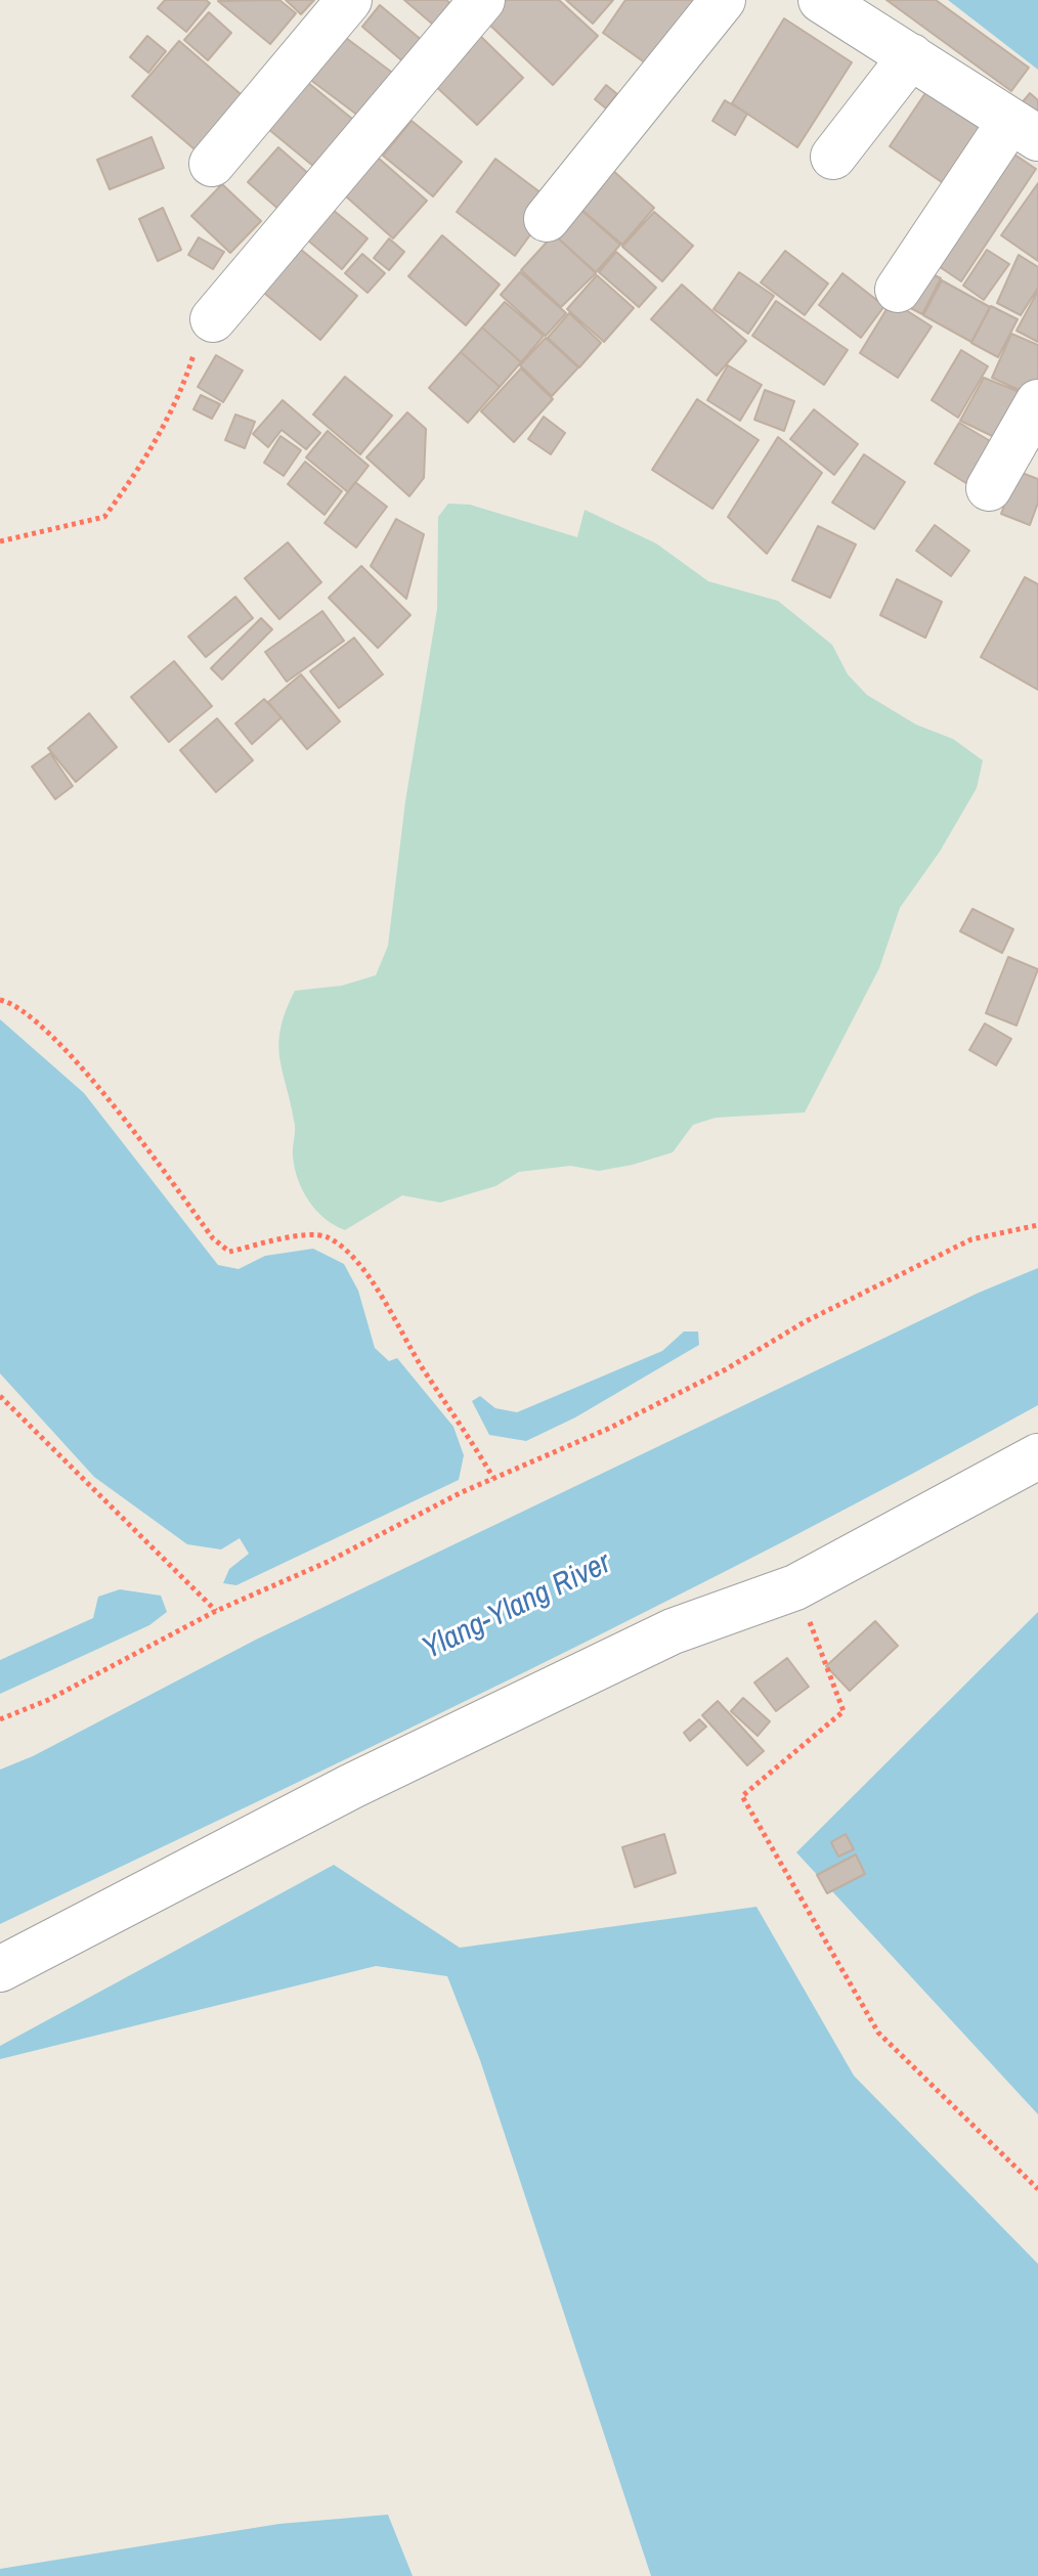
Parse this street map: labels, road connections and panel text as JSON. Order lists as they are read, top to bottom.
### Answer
{
  "water": ["Ylang-Ylang River"]
}
